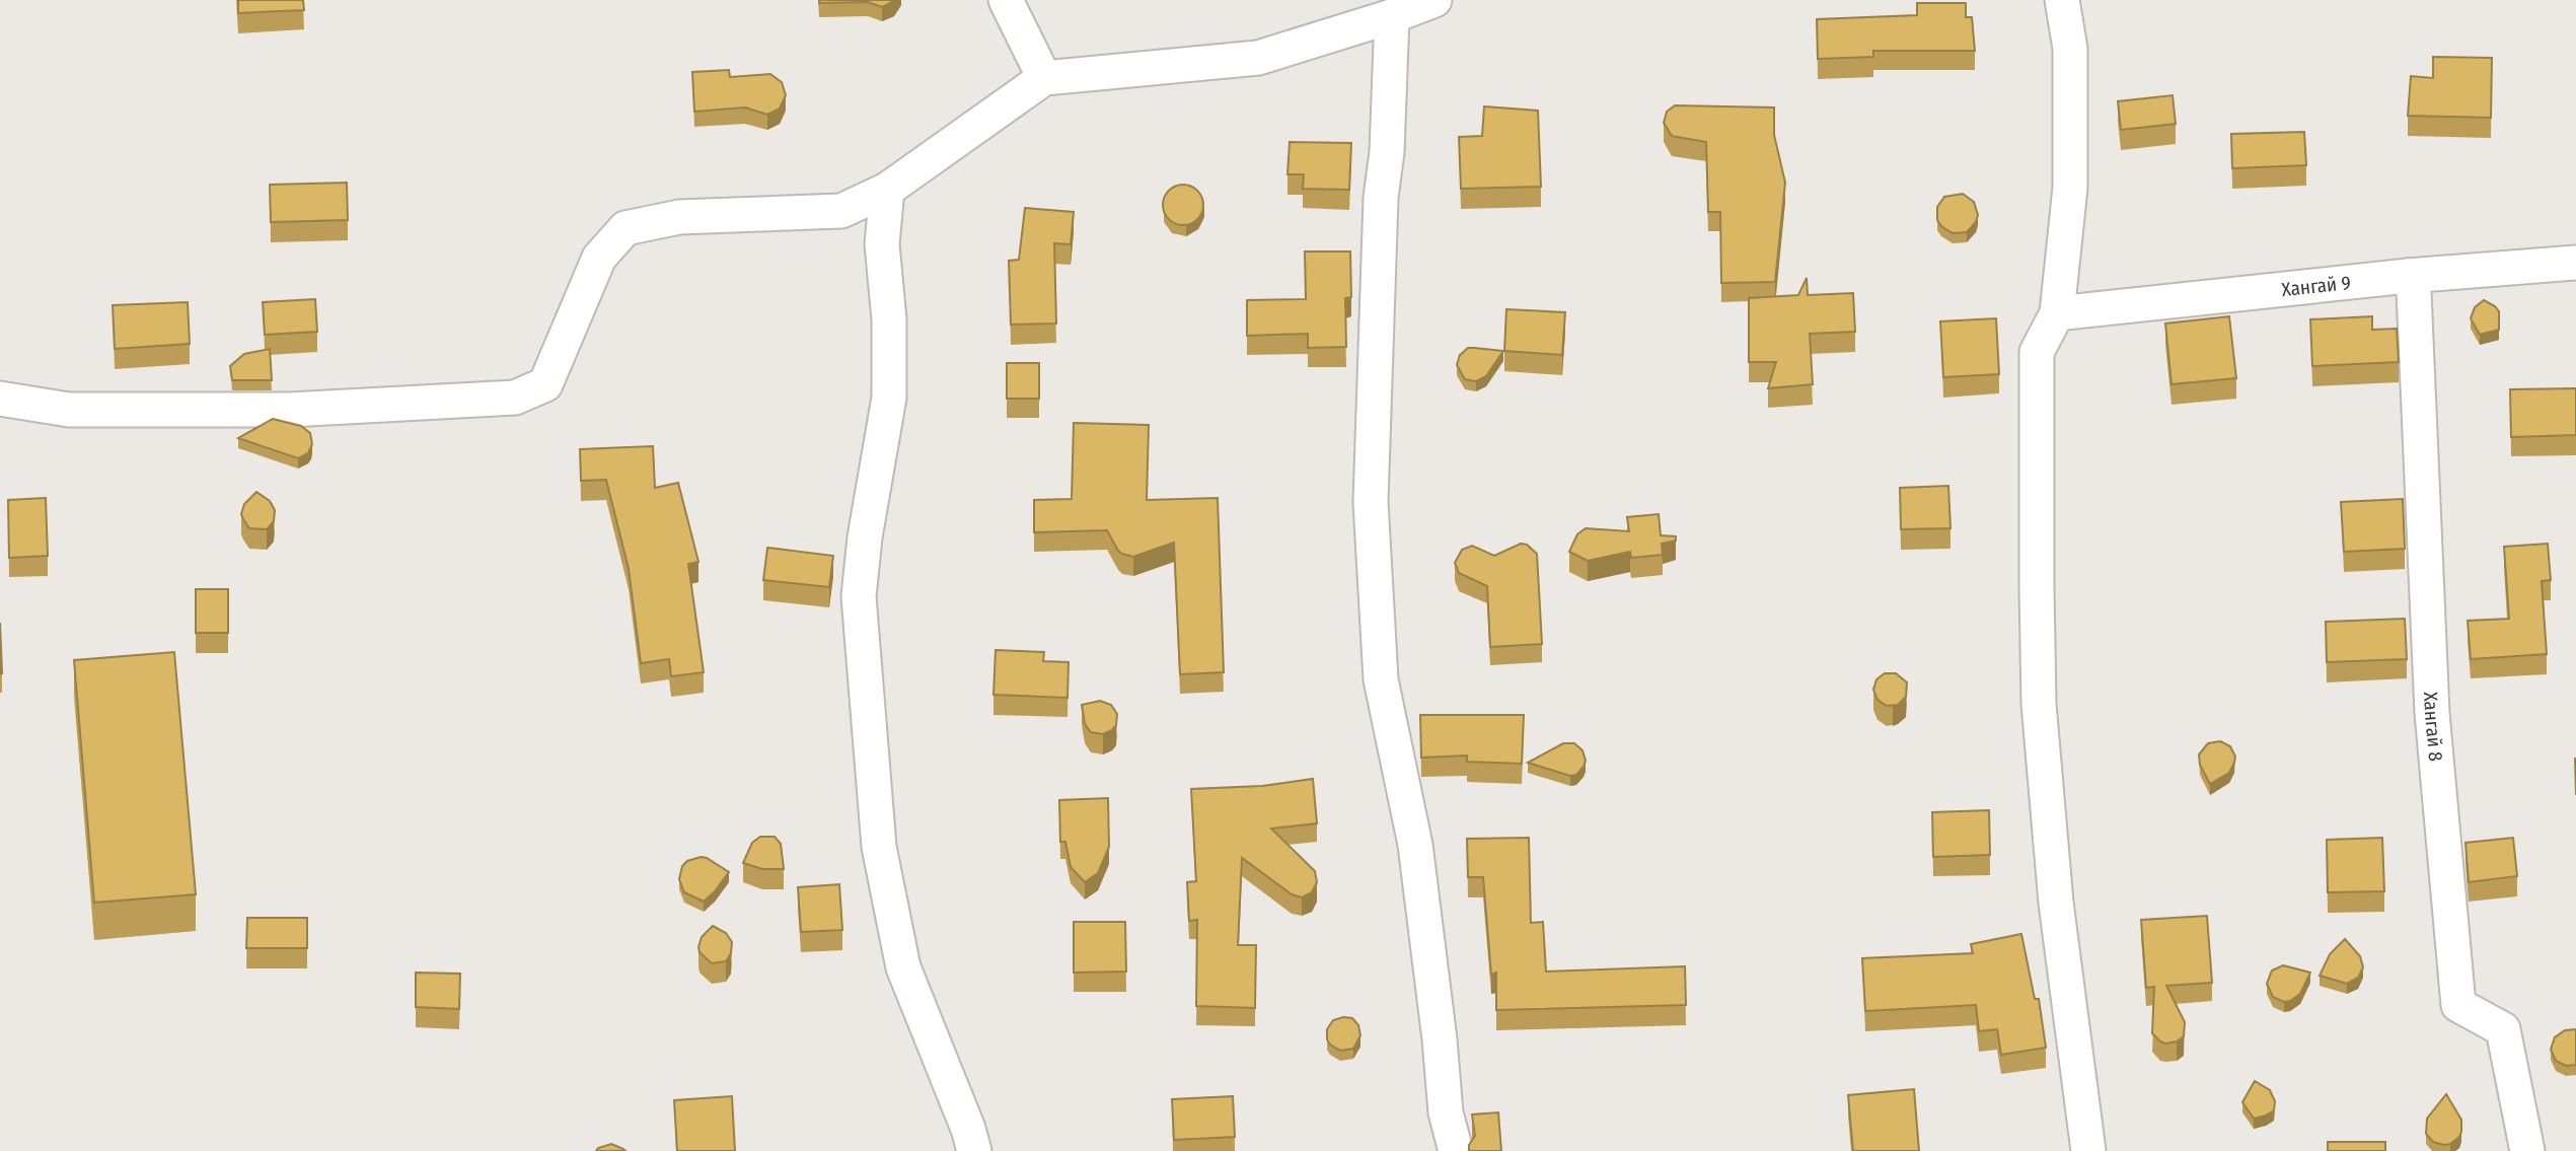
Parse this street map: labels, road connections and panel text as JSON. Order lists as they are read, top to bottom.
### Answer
{
  "streets": {
    "street": ["Хангай 9", "Хангай 8"]
  },
  "crossings": [
    ["Хангай 9", "Хангай 8"]
  ]
}
